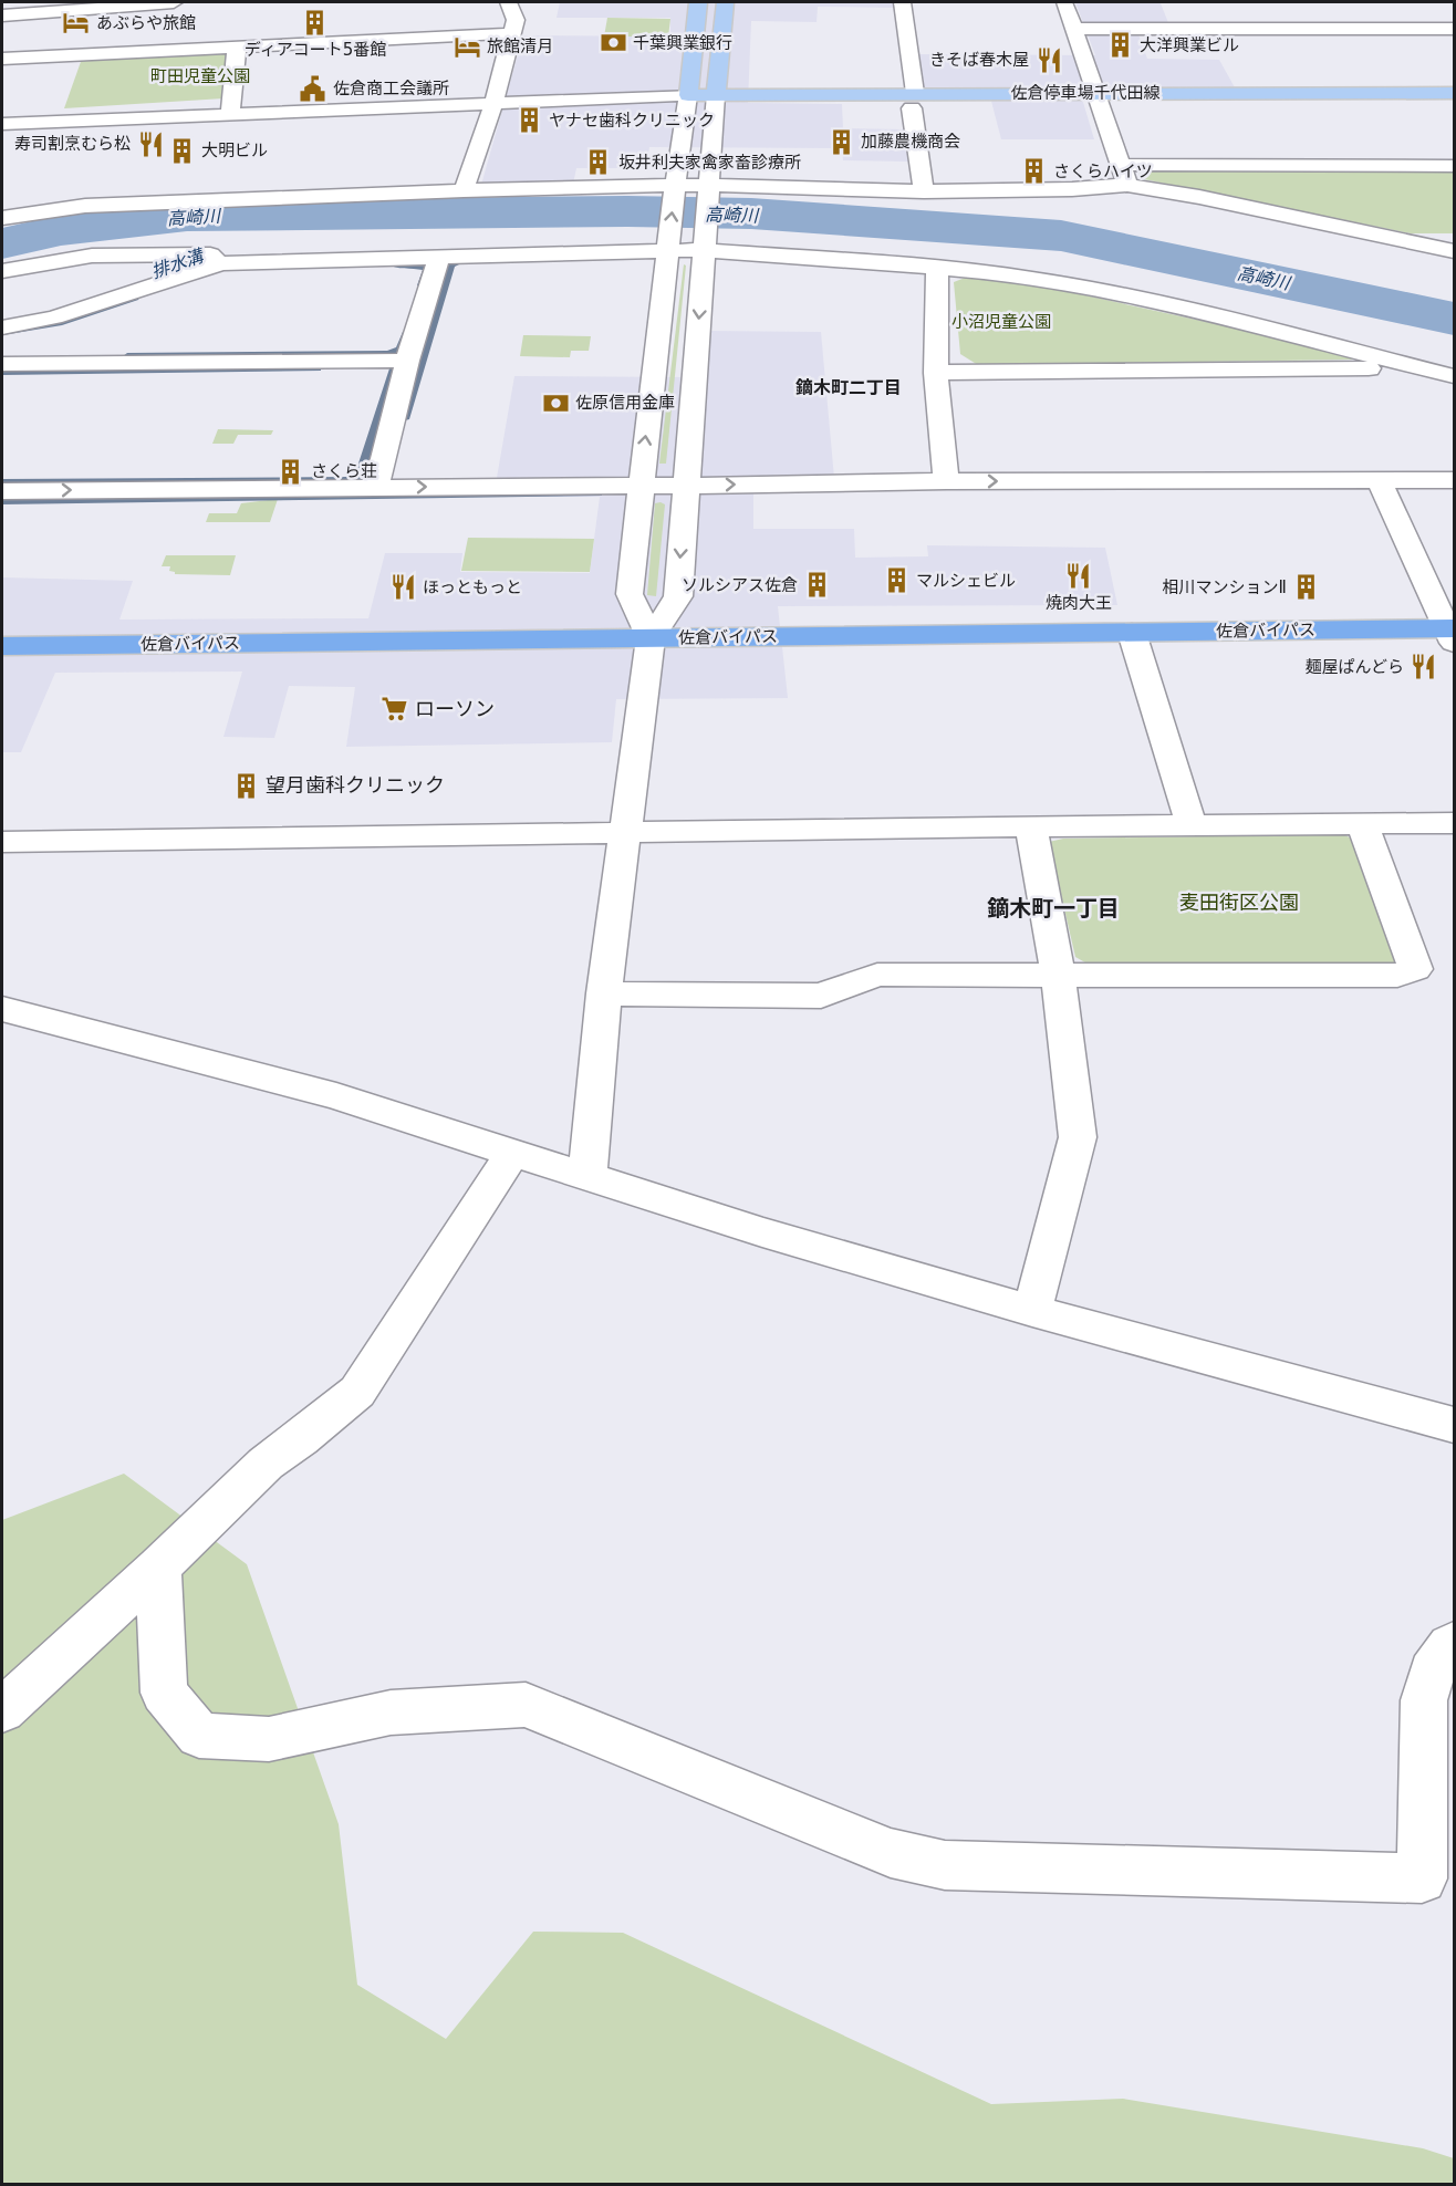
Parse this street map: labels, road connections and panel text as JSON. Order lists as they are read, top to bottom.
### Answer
{
  "streets": {
    "highway": ["佐倉バイパス"],
    "main road": ["佐倉停車場千代田線"]
  },
  "districts": ["鏑木町二丁目", "鏑木町一丁目"],
  "water": ["高崎川", "排水溝"],
  "parks": ["町田児童公園", "小沼児童公園", "麦田街区公園"],
  "places": {
    "hotel": ["あぶらや旅館", "旅館清月"],
    "building": [
      "ディアコート5番館",
      "大洋興業ビル",
      "ヤナセ歯科クリニック",
      "加藤農機商会",
      "大明ビル",
      "坂井利夫家禽家畜診療所",
      "さくらハイツ",
      "さくら荘",
      "マルシェビル",
      "ソルシアス佐倉",
      "相川マンションⅡ",
      "望月歯科クリニック"
    ],
    "bank": ["千葉興業銀行", "佐原信用金庫"],
    "restaurant": [
      "きそば春木屋",
      "寿司割烹むら松",
      "焼肉大王",
      "ほっともっと",
      "麺屋ぱんどら"
    ],
    "public building": ["佐倉商工会議所"],
    "supermarket": ["ローソン"]
  }
}
